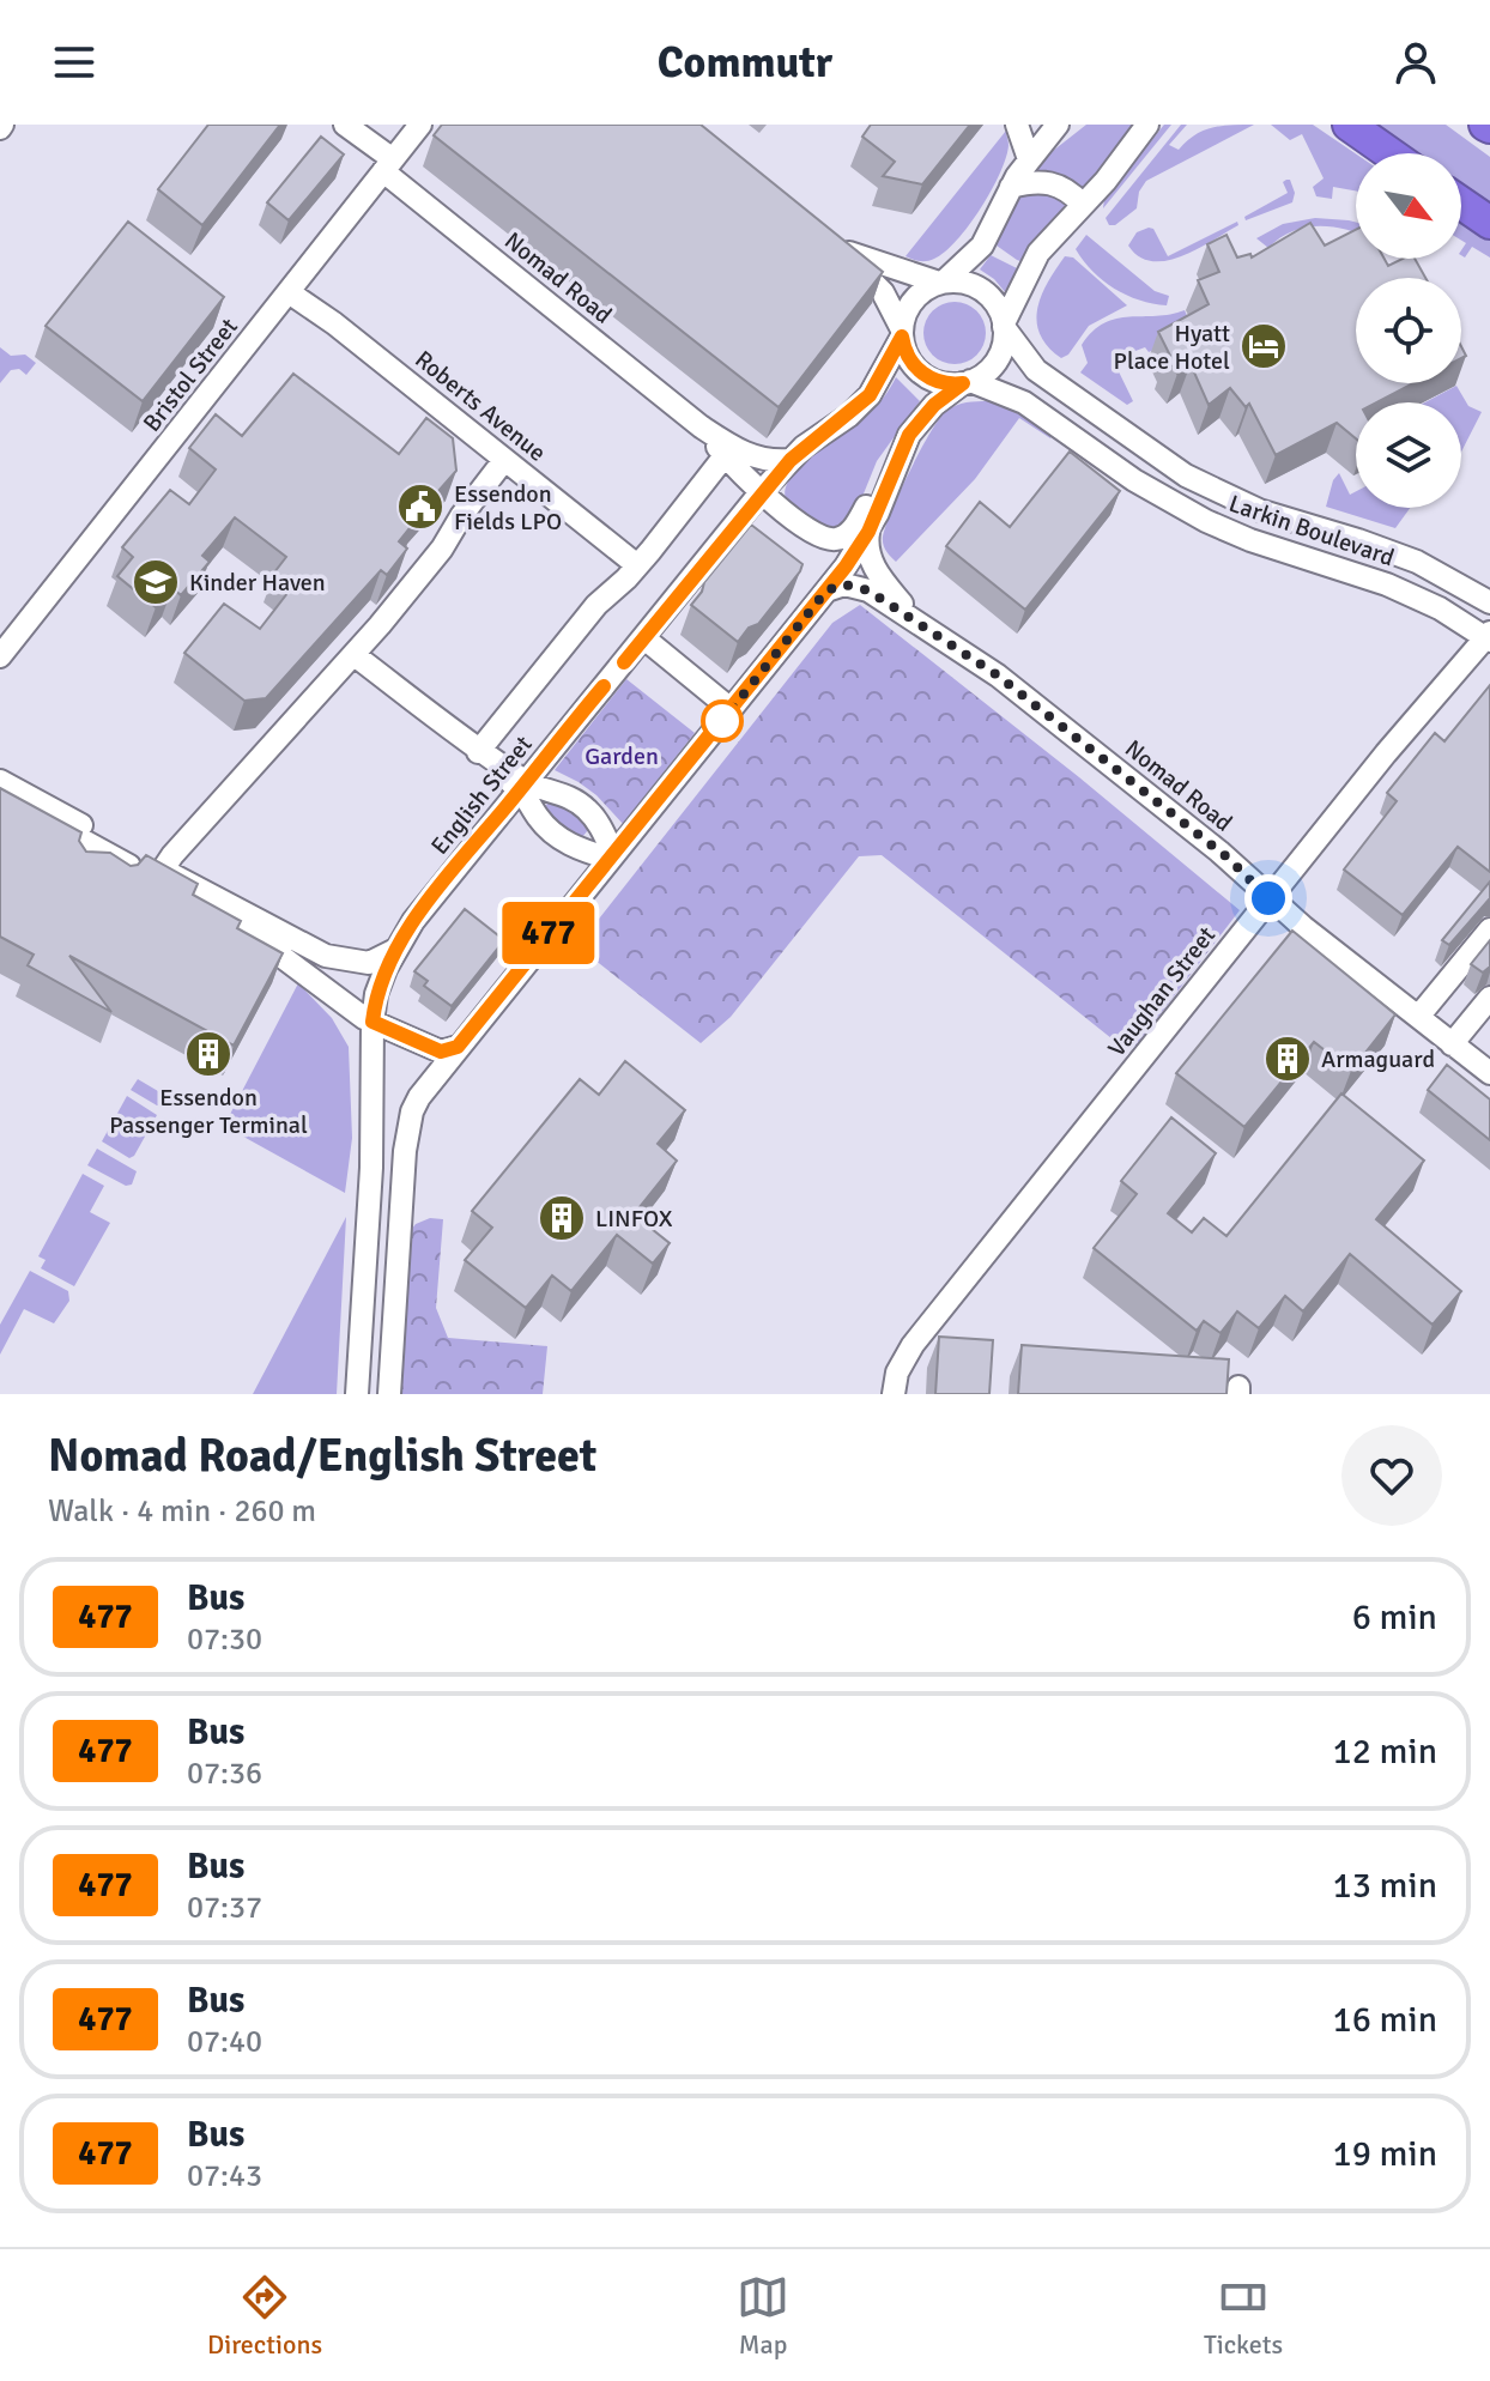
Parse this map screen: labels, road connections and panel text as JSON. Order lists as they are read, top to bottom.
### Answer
{
  "streets": {
    "street": [
      "Nomad Road",
      "Bristol Street",
      "Roberts Avenue",
      "Larkin Boulevard",
      "English Street",
      "Vaughan Street"
    ]
  },
  "crossings": [
    ["Nomad Road", "Bristol Street"],
    ["Nomad Road", "English Street"],
    ["Nomad Road", "Vaughan Street"],
    ["Bristol Street", "Roberts Avenue"],
    ["Larkin Boulevard", "English Street"],
    ["Larkin Boulevard", "Vaughan Street"]
  ],
  "parks": ["Garden"],
  "places": {
    "hotel": ["Hyatt Place Hotel"],
    "public building": ["Essendon Fields LPO"],
    "school or university": ["Kinder Haven"],
    "building": ["Essendon Passenger Terminal", "Armaguard", "LINFOX"]
  },
  "lines": ["bus line 477"],
  "north": "bottom right",
  "page": {
    "header": "Commutr",
    "on_map": "477",
    "heading": ["Nomad Road/English Street", "Walk · 4 min · 260 m"],
    "list": [
      {
        "mark": "477",
        "name": "Bus",
        "note": "07:30",
        "value": "6 min"
      },
      {
        "mark": "477",
        "name": "Bus",
        "note": "07:36",
        "value": "12 min"
      },
      {
        "mark": "477",
        "name": "Bus",
        "note": "07:37",
        "value": "13 min"
      },
      {
        "mark": "477",
        "name": "Bus",
        "note": "07:40",
        "value": "16 min"
      },
      {
        "mark": "477",
        "name": "Bus",
        "note": "07:43",
        "value": "19 min"
      }
    ],
    "tabs": ["Directions", "Map", "Tickets"]
  }
}
